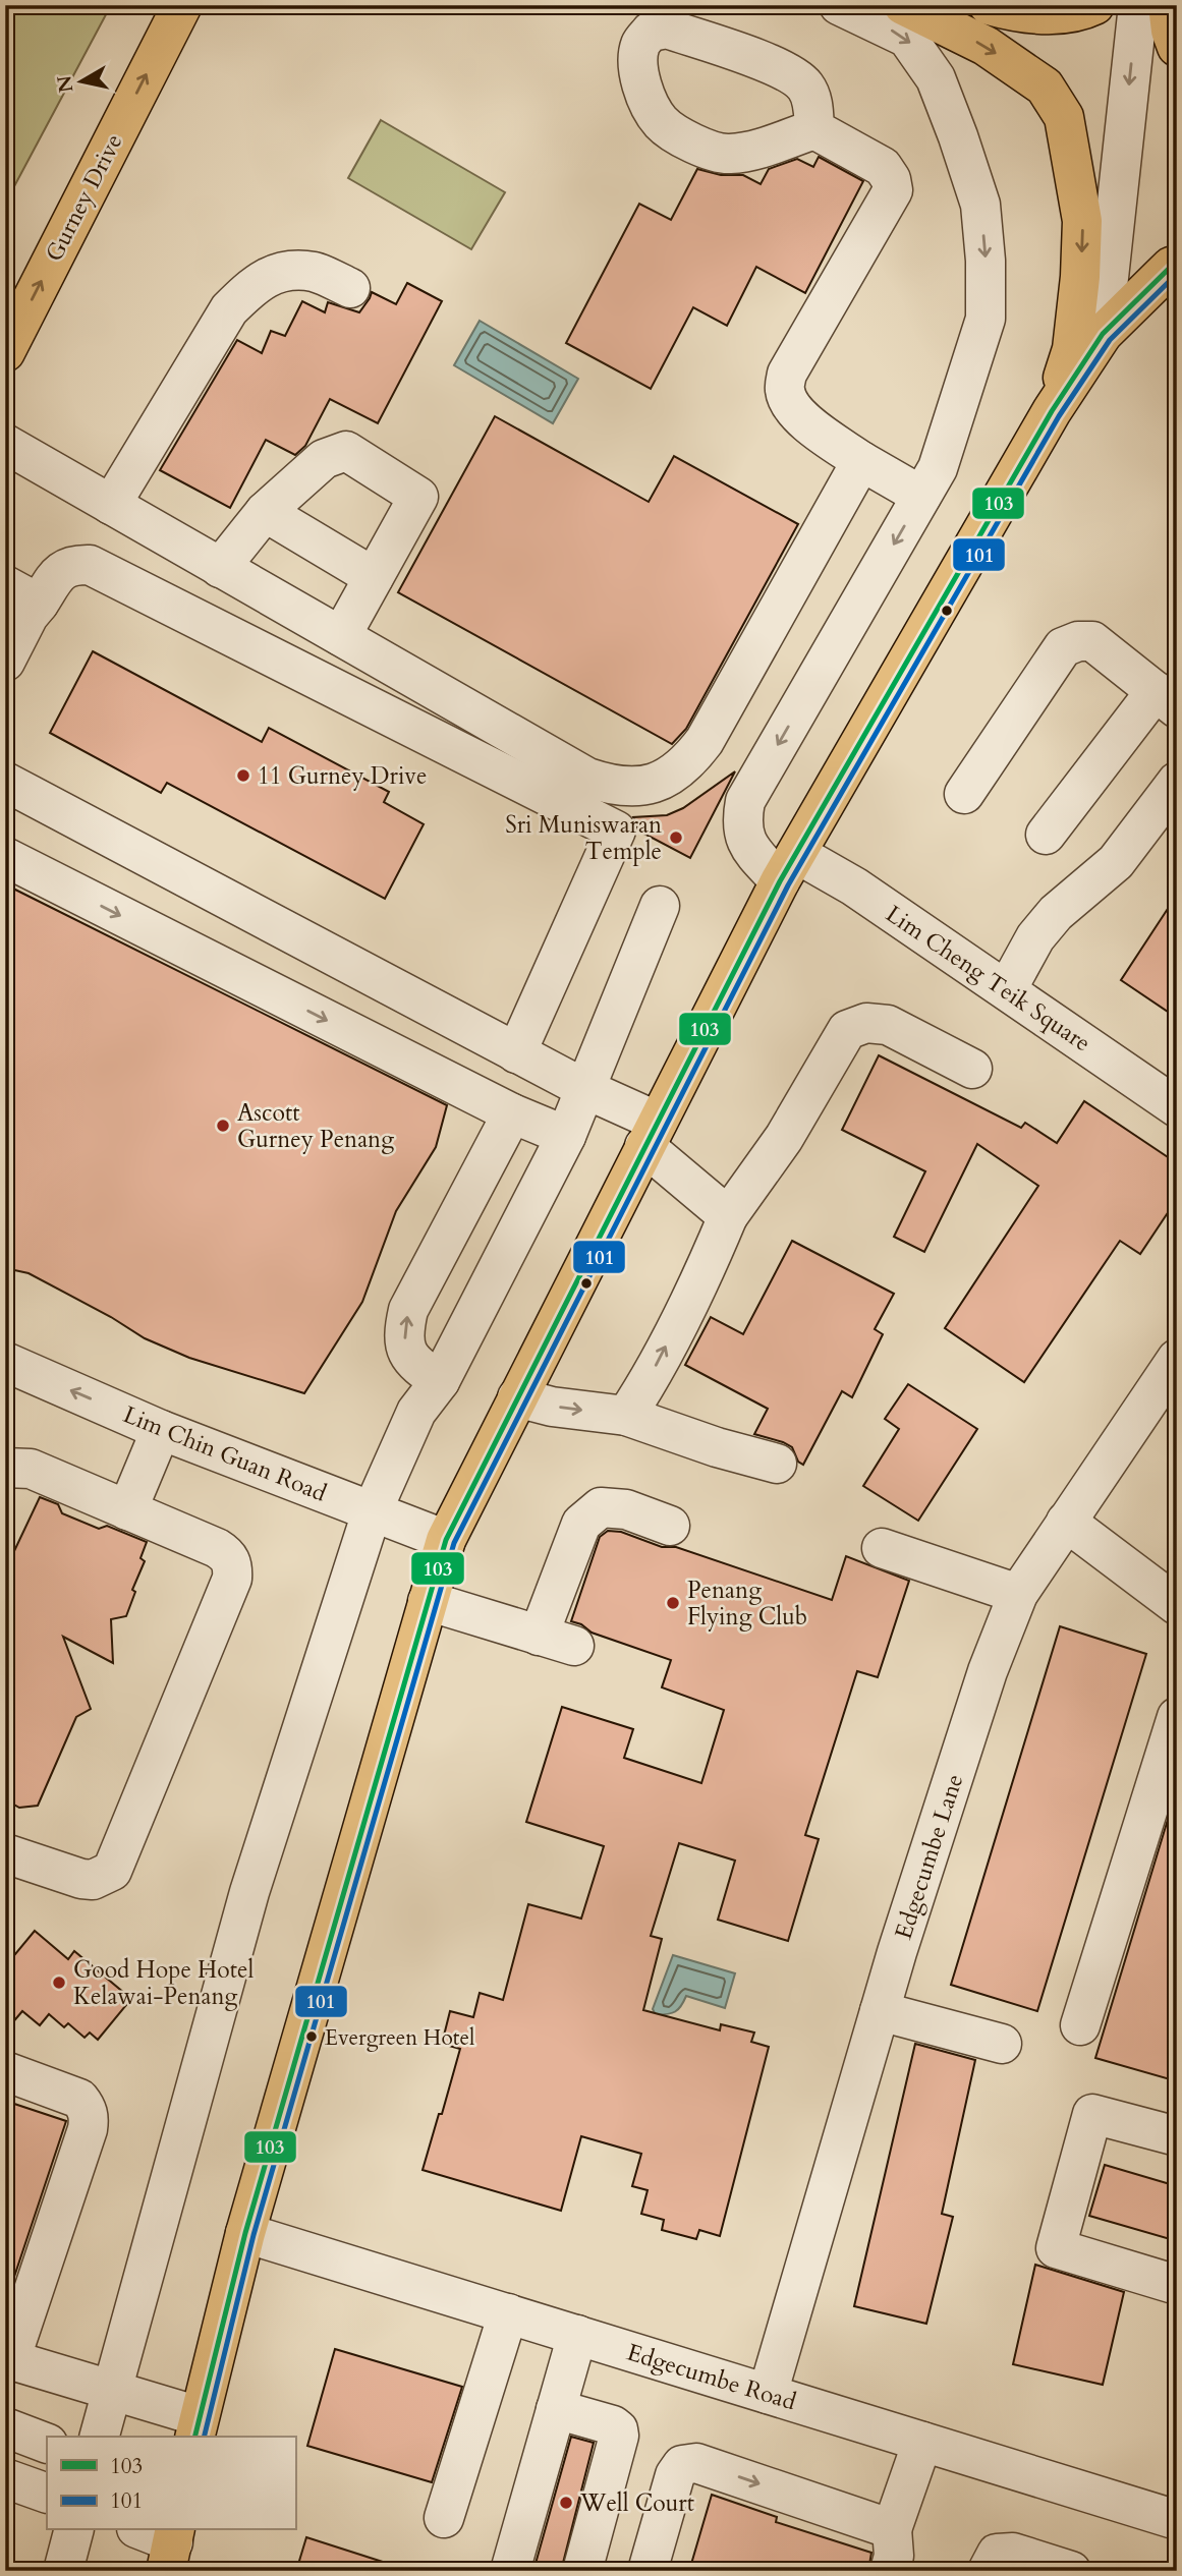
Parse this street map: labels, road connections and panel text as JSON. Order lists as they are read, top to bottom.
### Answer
{
  "streets": {
    "main road": ["Gurney Drive"],
    "street": [
      "Lim Cheng Teik Square",
      "Lim Chin Guan Road",
      "Edgecumbe Lane",
      "Edgecumbe Road"
    ]
  },
  "crossings": [
    ["Edgecumbe Lane", "Edgecumbe Road"]
  ],
  "one_way": ["Gurney Drive"],
  "places": [
    "11 Gurney Drive",
    "Sri Muniswaran Temple",
    "Ascott Gurney Penang",
    "Penang Flying Club",
    "Good Hope Hotel Kelawai-Penang",
    "Evergreen Hotel",
    "Well Court"
  ],
  "lines": ["transit line 103", "transit line 101"],
  "legend": ["103", "101"],
  "north": "left"
}
